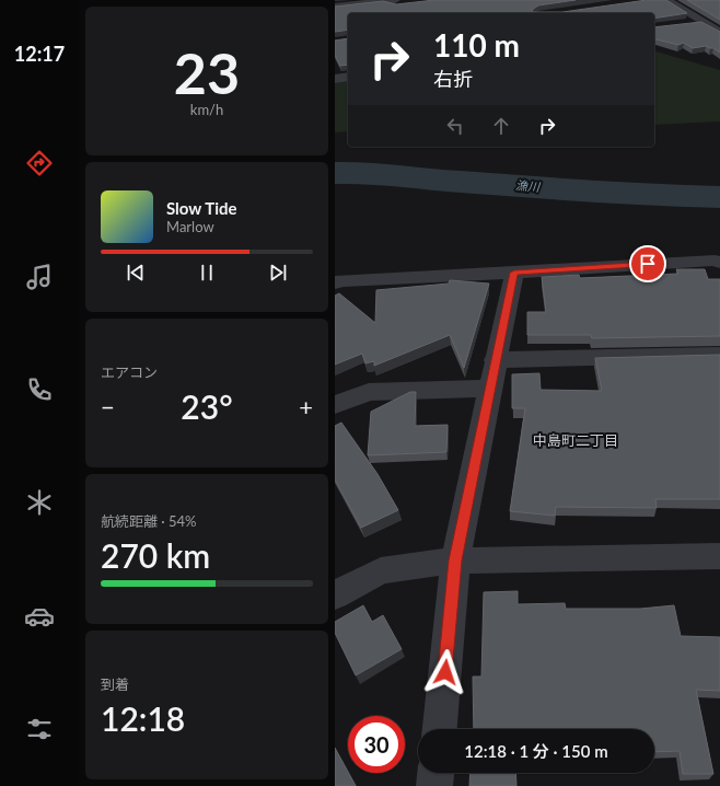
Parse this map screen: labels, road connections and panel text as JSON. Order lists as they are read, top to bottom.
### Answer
{
  "districts": ["中島町二丁目"],
  "water": ["漁川"],
  "page": {
    "tabs": "12:17",
    "tile": [
      ["23", "km/h"],
      "エアコン",
      ["航続距離 · 54%", "270 km"],
      ["到着", "12:18"]
    ],
    "turn": ["110 m", "右折"],
    "song": ["Slow Tide", "Marlow"],
    "heat": ["−", "23°", "+"],
    "limit": "30",
    "trip": "12:18 · 1 分 · 150 m"
  }
}
